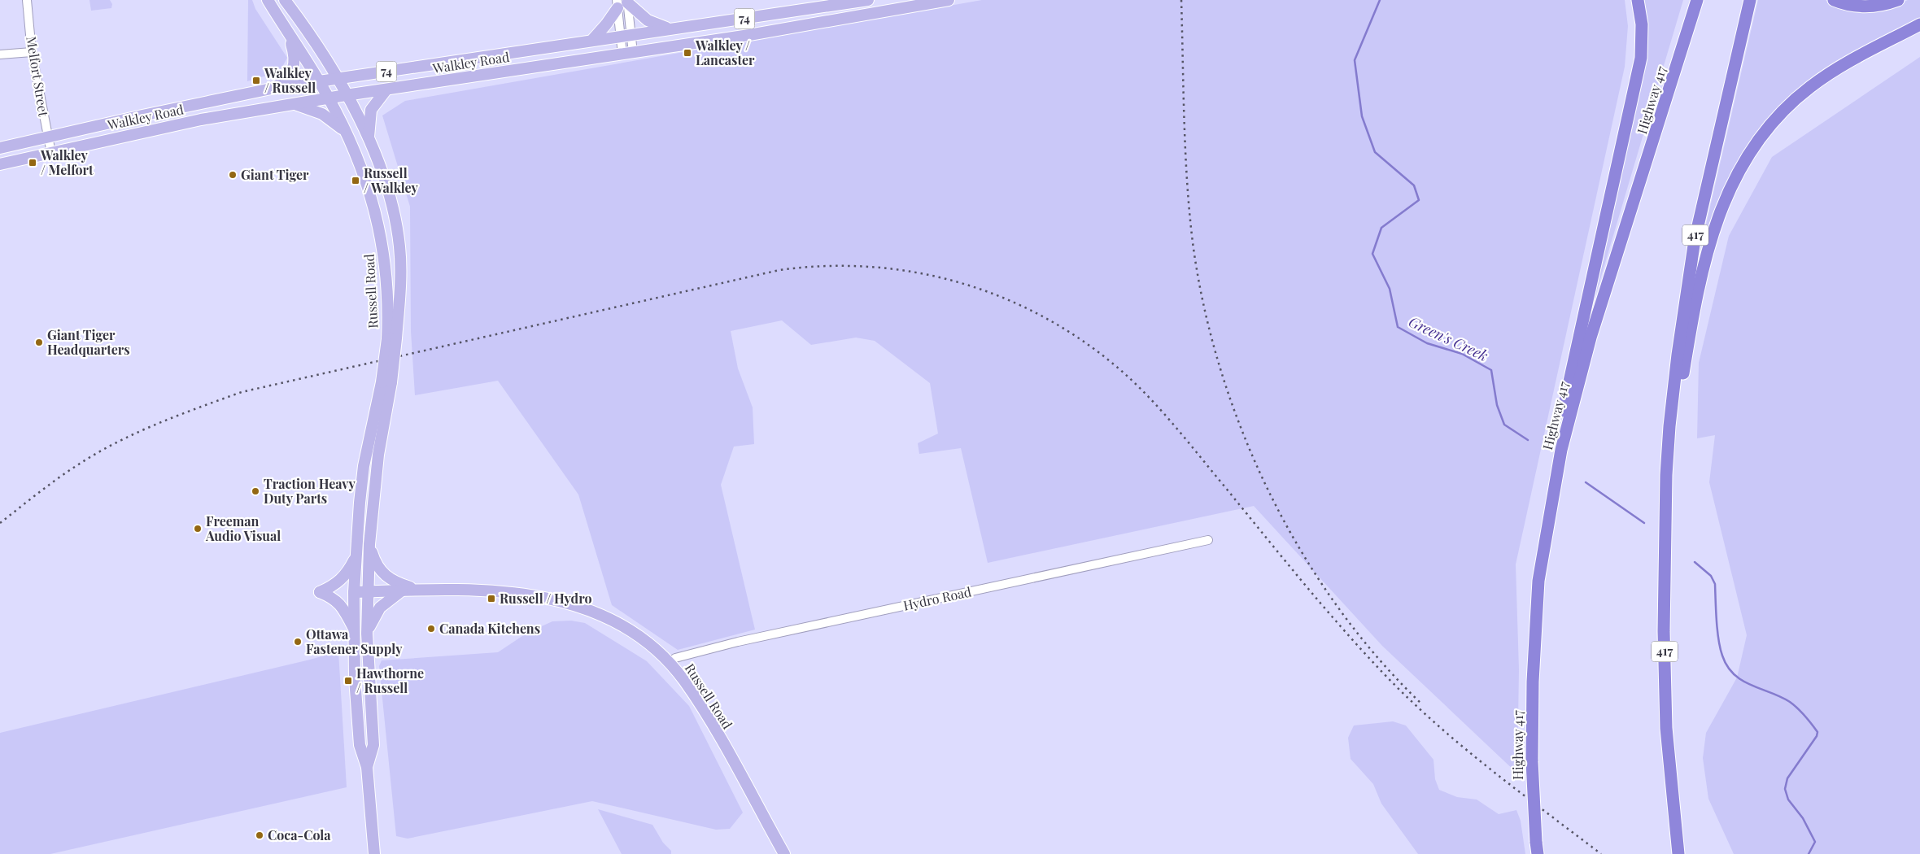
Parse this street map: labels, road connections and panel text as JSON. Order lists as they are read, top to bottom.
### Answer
{
  "streets": {
    "highway": ["Highway 417", "417"],
    "main road": ["74", "Walkley Road", "Russell Road"],
    "street": ["Melfort Street", "Hydro Road"]
  },
  "crossings": [
    ["Walkley Road", "Melfort Street"],
    ["Walkley Road", "Russell Road"],
    ["Russell Road", "Hydro Road"]
  ],
  "water": ["Green's Creek"],
  "places": {
    "transit": [
      "Walkley / Lancaster",
      "Walkley / Russell",
      "Walkley / Melfort",
      "Russell / Walkley",
      "Russell / Hydro",
      "Hawthorne / Russell"
    ],
    "other": [
      "Giant Tiger",
      "Giant Tiger Headquarters",
      "Traction Heavy Duty Parts",
      "Freeman Audio Visual",
      "Canada Kitchens",
      "Ottawa Fastener Supply",
      "Coca-Cola"
    ]
  }
}
